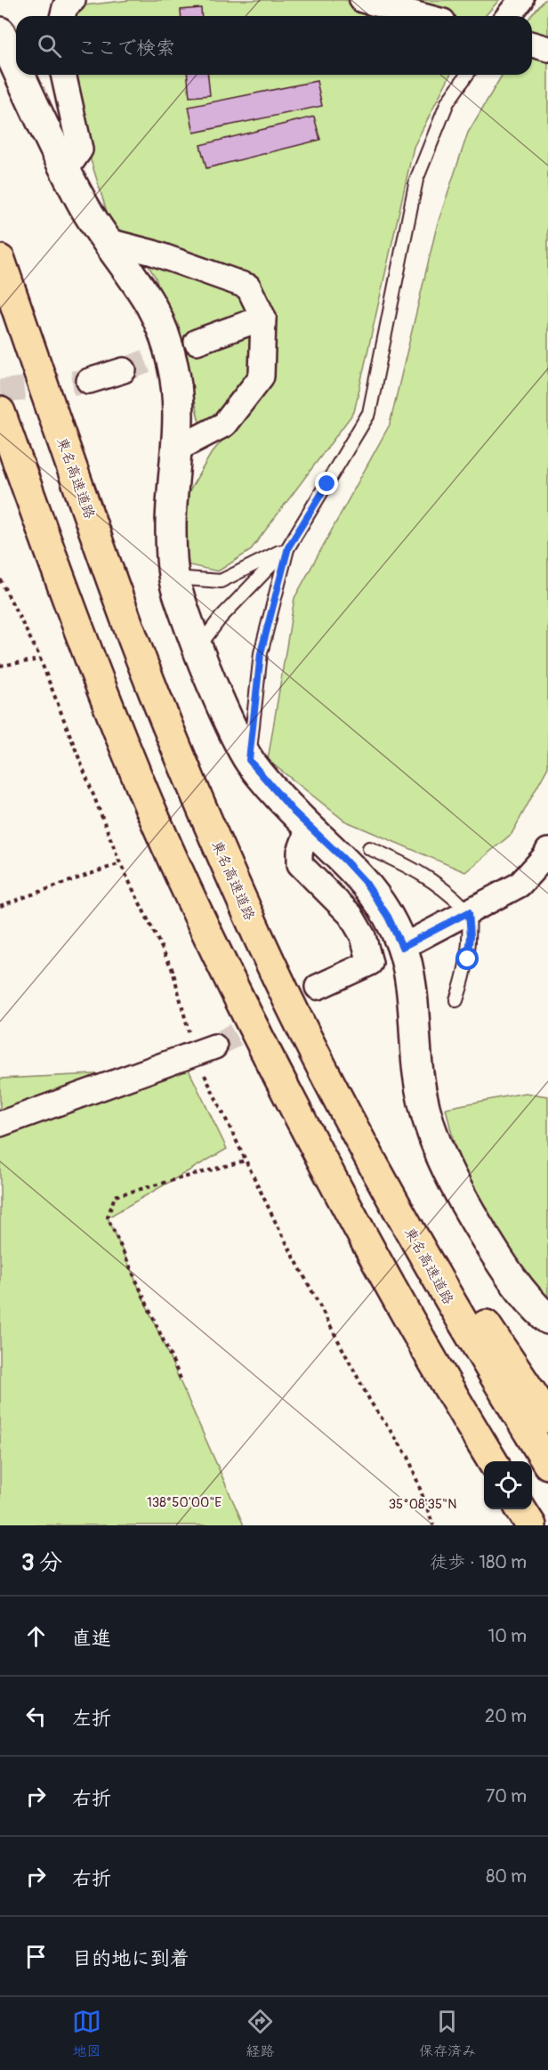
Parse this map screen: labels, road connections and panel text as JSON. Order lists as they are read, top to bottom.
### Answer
{
  "streets": {
    "highway": ["東名高速道路"]
  },
  "page": {
    "search": "ここで検索",
    "heading": ["3 分", "徒歩 · 180 m"],
    "list": [
      ["直進", "10 m"],
      ["左折", "20 m"],
      ["右折", "70 m"],
      ["右折", "80 m"],
      "目的地に到着"
    ],
    "nav": ["地図", "経路", "保存済み"]
  },
  "coordinates": ["138°50'00\"E", "35°08'35\"N"]
}
